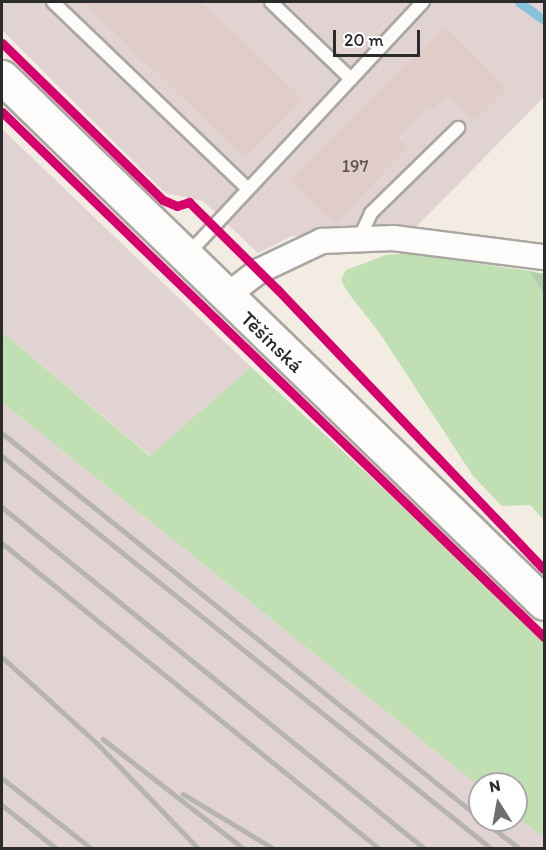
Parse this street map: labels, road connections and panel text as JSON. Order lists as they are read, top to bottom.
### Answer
{
  "streets": {
    "main road": ["Těšínská"]
  },
  "house_numbers": ["197"],
  "scale_bar": "20 m",
  "north": "top"
}
